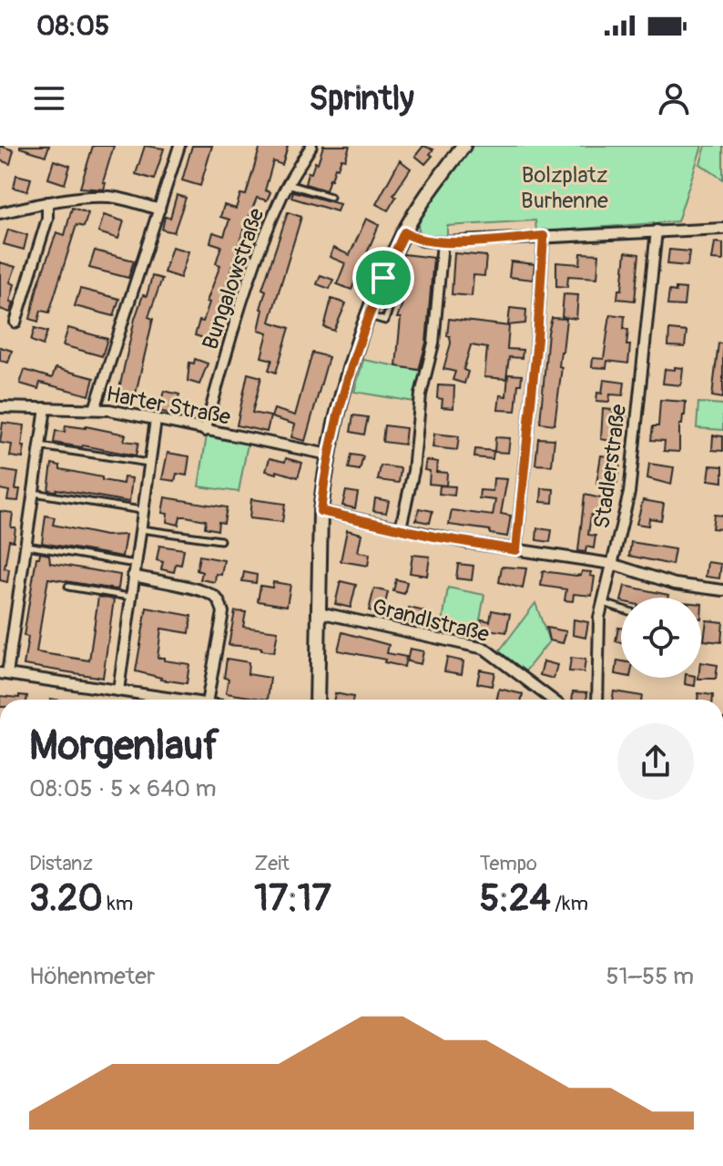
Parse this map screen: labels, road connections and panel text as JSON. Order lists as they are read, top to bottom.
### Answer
{
  "streets": {
    "street": [
      "Bungalowstraße",
      "Harter Straße",
      "Stadlerstraße",
      "Grandlstraße"
    ]
  },
  "crossings": [
    ["Bungalowstraße", "Harter Straße"]
  ],
  "parks": ["Bolzplatz Burhenne"],
  "page": {
    "status": "08:05",
    "header": "Sprintly",
    "heading": ["Morgenlauf", "08:05 · 5 × 640 m"],
    "stats": [
      ["Distanz", "3.20 km"],
      ["Zeit", "17:17"],
      ["Tempo", "5:24 /km"]
    ],
    "chart": ["Höhenmeter", "51–55 m"]
  }
}
